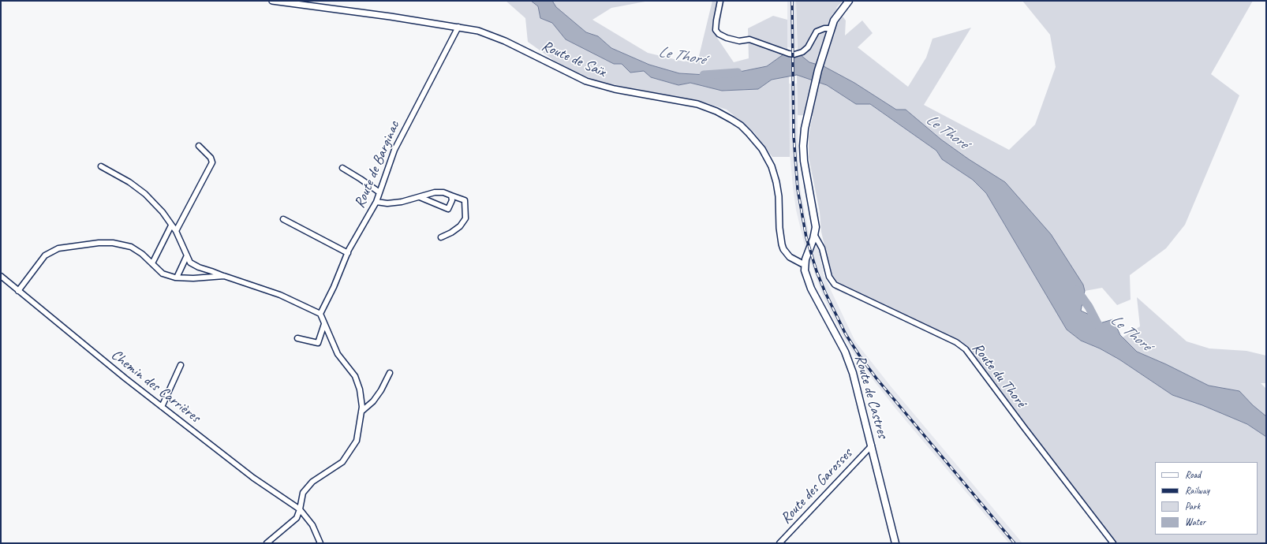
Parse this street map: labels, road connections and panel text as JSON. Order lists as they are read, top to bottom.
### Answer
{
  "streets": {
    "main road": ["Route de Castres"],
    "street": [
      "Route de Saïx",
      "Route de Barginac",
      "Route du Thoré",
      "Chemin des Carrières",
      "Route des Garosses"
    ]
  },
  "crossings": [
    ["Route de Saïx", "Route de Barginac"],
    ["Route de Saïx", "Route de Castres"],
    ["Route de Castres", "Route des Garosses"]
  ],
  "water": ["Le Thoré"],
  "legend": [
    "Road",
    "Railway",
    "Park",
    "Water"
  ]
}
